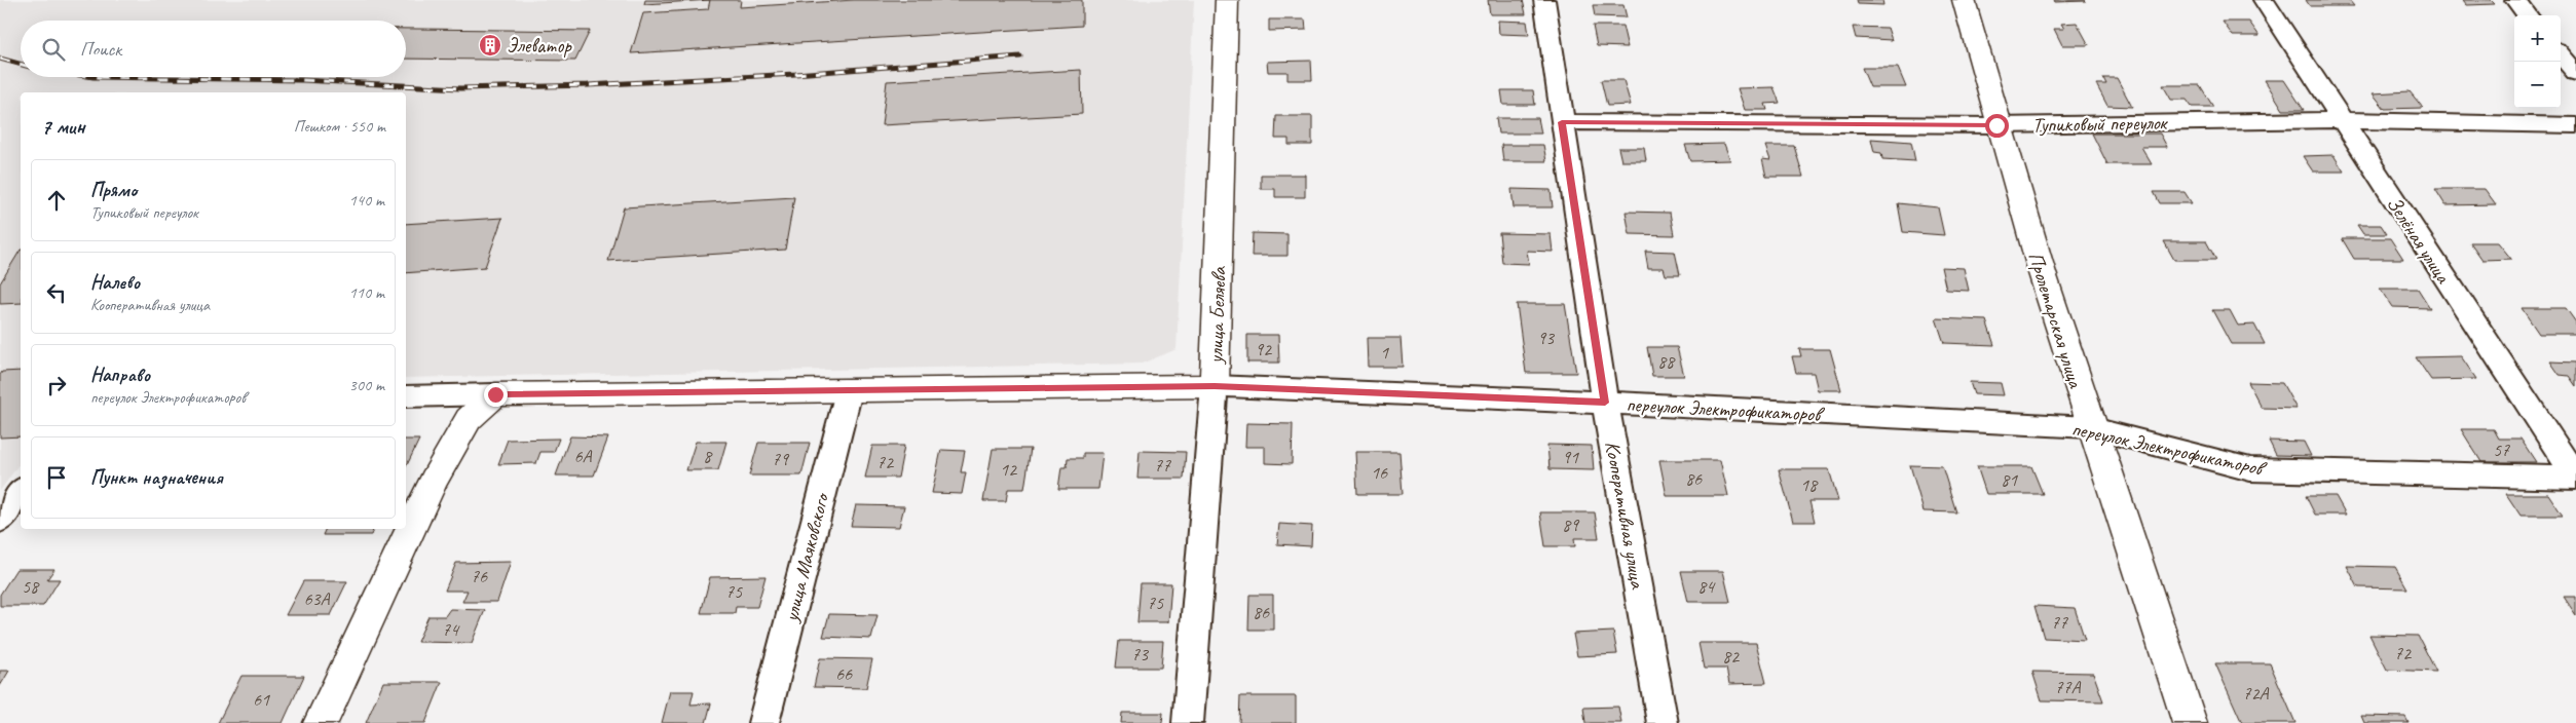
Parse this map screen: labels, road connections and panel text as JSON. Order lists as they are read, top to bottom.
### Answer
{
  "streets": {
    "street": [
      "Тупиковый переулок",
      "Зелёная улица",
      "улица Беляева",
      "Пролетарская улица",
      "переулок Электрофикаторов",
      "Кооперативная улица",
      "улица Маяковского"
    ]
  },
  "crossings": [
    ["Тупиковый переулок", "Зелёная улица"],
    ["Тупиковый переулок", "Пролетарская улица"],
    ["Тупиковый переулок", "Кооперативная улица"],
    ["Зелёная улица", "переулок Электрофикаторов"],
    ["улица Беляева", "переулок Электрофикаторов"],
    ["Пролетарская улица", "переулок Электрофикаторов"],
    ["переулок Электрофикаторов", "Кооперативная улица"],
    ["переулок Электрофикаторов", "улица Маяковского"]
  ],
  "places": {
    "building": ["Элеватор"]
  },
  "house_numbers": [
    "93",
    "92",
    "1",
    "88",
    "57",
    "6А",
    "8",
    "91",
    "79",
    "72",
    "77",
    "12",
    "16",
    "86",
    "81",
    "18",
    "89",
    "76",
    "58",
    "84",
    "75",
    "63А",
    "75",
    "86",
    "77",
    "74",
    "72",
    "73",
    "82",
    "66",
    "77А",
    "72А",
    "61"
  ],
  "page": {
    "map_buttons": ["+", "−"],
    "search": "Поиск",
    "heading": ["7 мин", "Пешком · 550 m"],
    "list": [
      ["Прямо", "Тупиковый переулок", "140 m"],
      ["Налево", "Кооперативная улица", "110 m"],
      ["Направо", "переулок Электрофикаторов", "300 m"],
      "Пункт назначения"
    ]
  }
}
